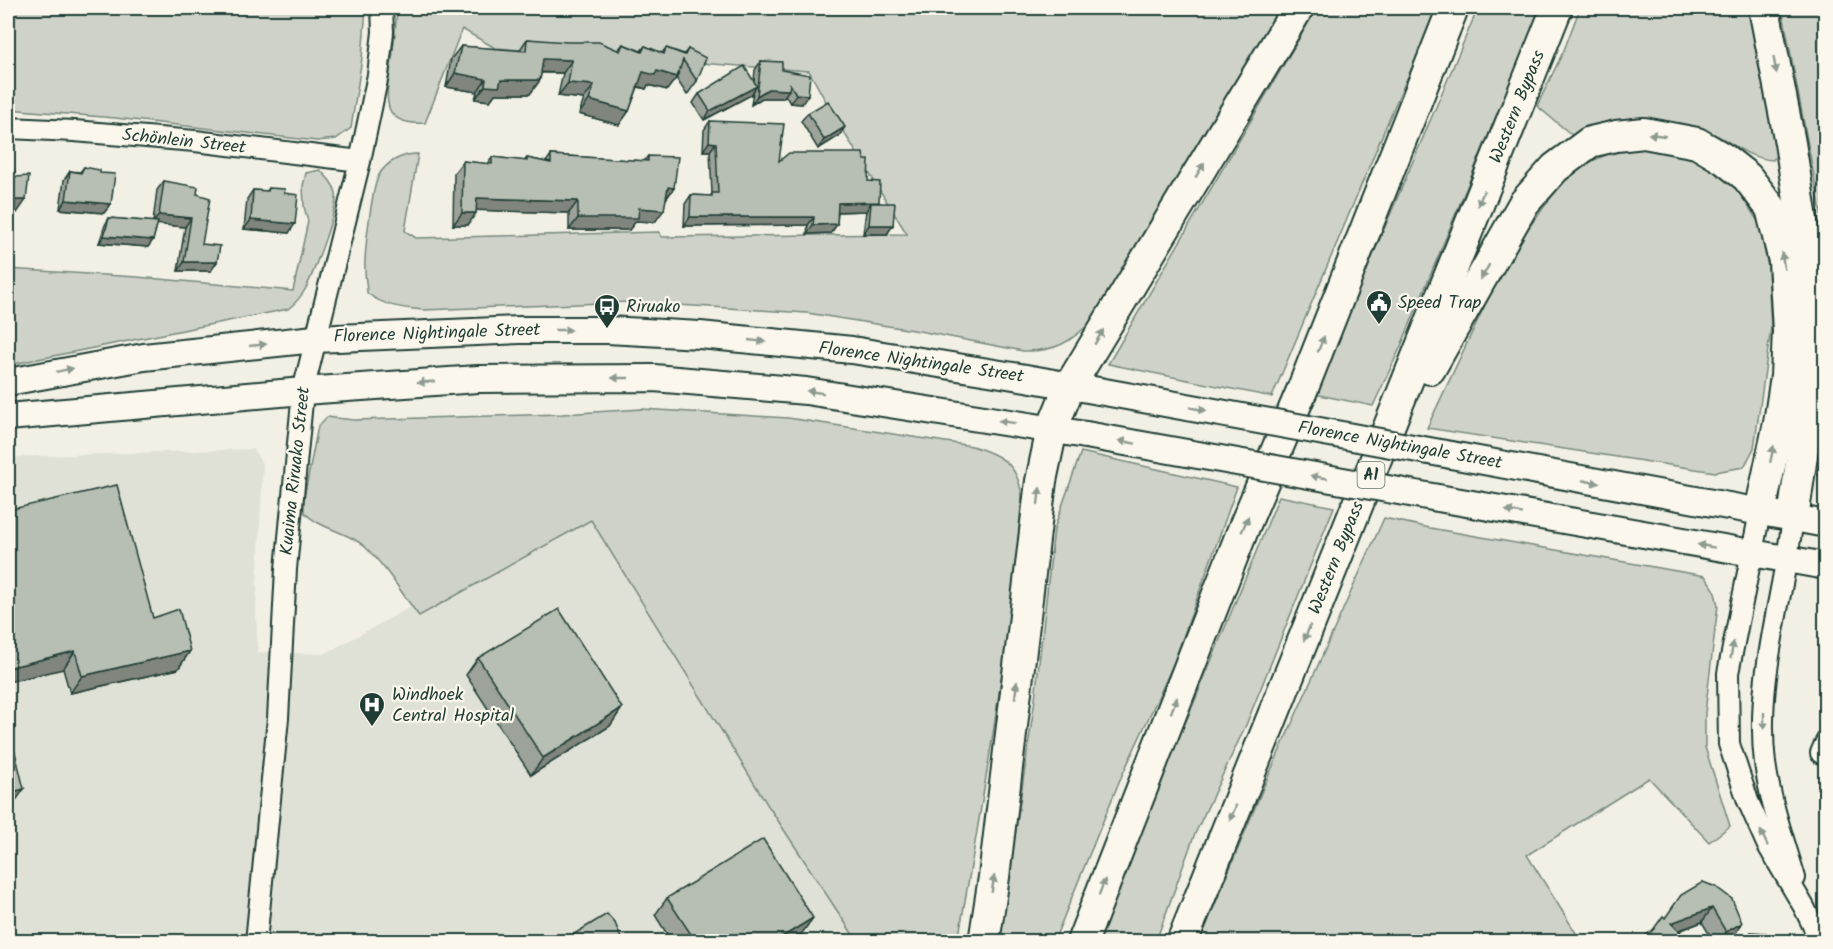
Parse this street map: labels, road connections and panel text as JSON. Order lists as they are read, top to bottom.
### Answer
{
  "streets": {
    "highway": ["Western Bypass", "A1"],
    "main road": ["Florence Nightingale Street"],
    "street": ["Schönlein Street", "Kuaima Riruako Street"]
  },
  "crossings": [
    ["Schönlein Street", "Kuaima Riruako Street"],
    ["Florence Nightingale Street", "Kuaima Riruako Street"]
  ],
  "places": {
    "public building": ["Speed Trap"],
    "bus stop": ["Riruako"],
    "hospital": ["Windhoek Central Hospital"]
  }
}
